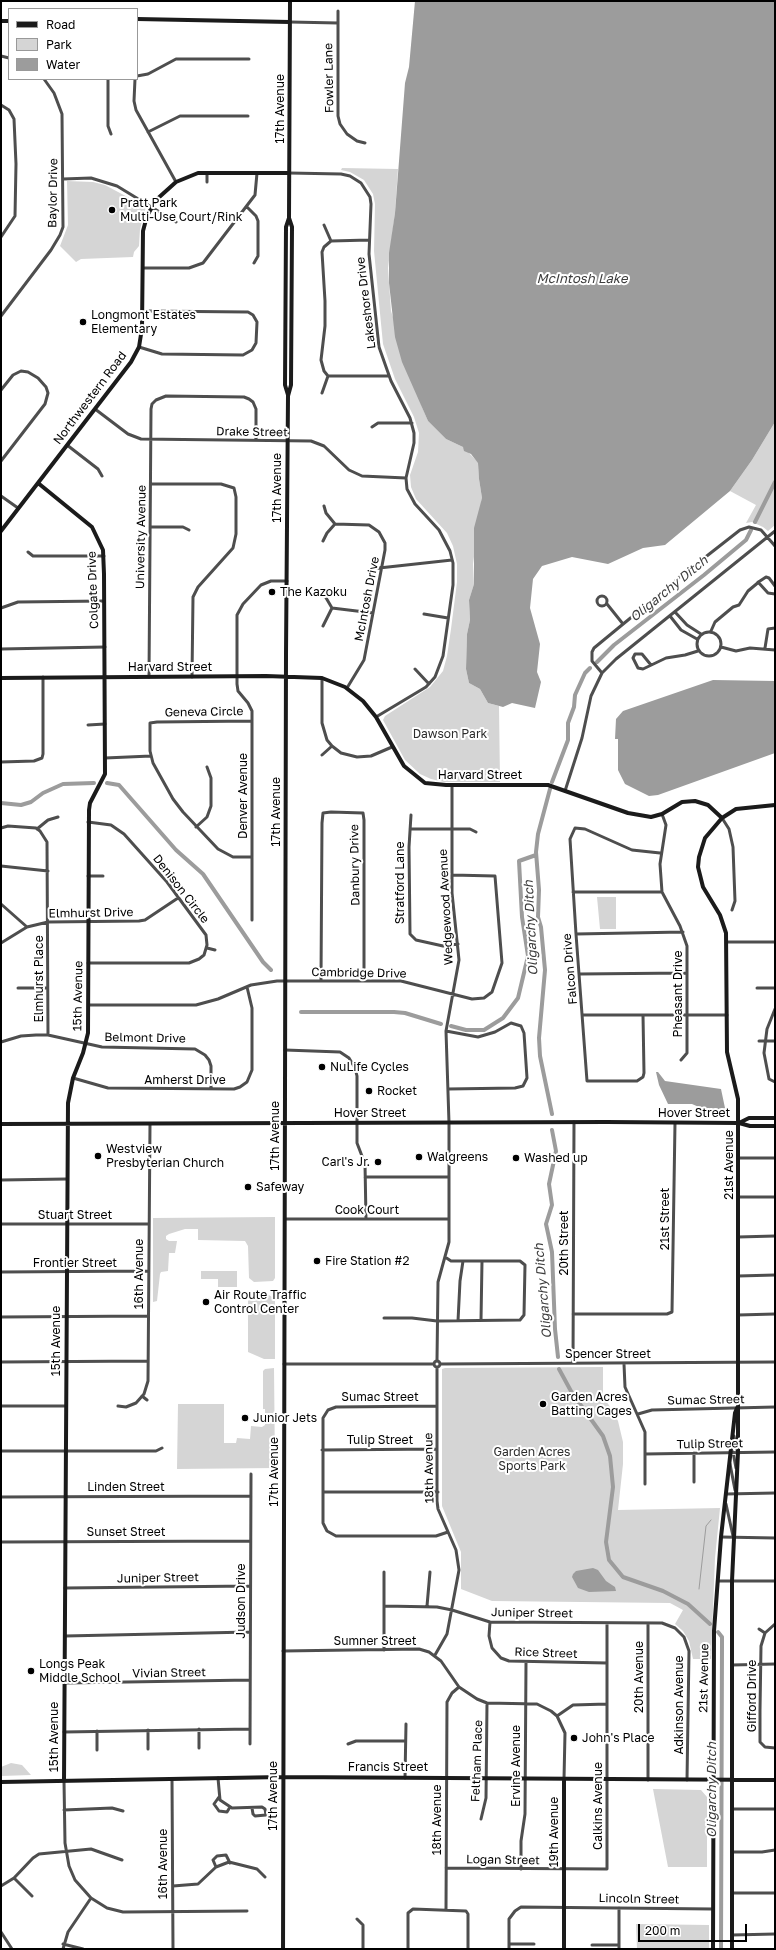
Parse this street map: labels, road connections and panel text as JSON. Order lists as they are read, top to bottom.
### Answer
{
  "streets": {
    "street": [
      "Fowler Lane",
      "17th Avenue",
      "Baylor Drive",
      "Lakeshore Drive",
      "Northwestern Road",
      "Drake Street",
      "University Avenue",
      "Colgate Drive",
      "McIntosh Drive",
      "Harvard Street",
      "Geneva Circle",
      "Denver Avenue",
      "Danbury Drive",
      "Stratford Lane",
      "Denison Circle",
      "Wedgewood Avenue",
      "Elmhurst Drive",
      "Falcon Drive",
      "Cambridge Drive",
      "Elmhurst Place",
      "Pheasant Drive",
      "15th Avenue",
      "Belmont Drive",
      "Amherst Drive",
      "Hover Street",
      "21st Avenue",
      "Cook Court",
      "Stuart Street",
      "21st Street",
      "20th Street",
      "Frontier Street",
      "16th Avenue",
      "Spencer Street",
      "Sumac Street",
      "Tulip Street",
      "18th Avenue",
      "Linden Street",
      "Sunset Street",
      "Juniper Street",
      "Judson Drive",
      "Sumner Street",
      "Rice Street",
      "Vivian Street",
      "20th Avenue",
      "Gifford Drive",
      "Adkinson Avenue",
      "Feltham Place",
      "Ervine Avenue",
      "Francis Street",
      "Calkins Avenue",
      "19th Avenue",
      "Logan Street",
      "Lincoln Street"
    ]
  },
  "crossings": [
    ["17th Avenue", "Lakeshore Drive"],
    ["17th Avenue", "Northwestern Road"],
    ["17th Avenue", "Drake Street"],
    ["17th Avenue", "Harvard Street"],
    ["17th Avenue", "Denver Avenue"],
    ["17th Avenue", "Cambridge Drive"],
    ["17th Avenue", "Hover Street"],
    ["17th Avenue", "Cook Court"],
    ["17th Avenue", "Sumner Street"],
    ["17th Avenue", "Francis Street"],
    ["Lakeshore Drive", "Northwestern Road"],
    ["Lakeshore Drive", "Drake Street"],
    ["Lakeshore Drive", "Harvard Street"],
    ["Northwestern Road", "Drake Street"],
    ["Northwestern Road", "Colgate Drive"],
    ["Drake Street", "University Avenue"],
    ["University Avenue", "Harvard Street"],
    ["Colgate Drive", "Harvard Street"],
    ["Colgate Drive", "15th Avenue"],
    ["McIntosh Drive", "Harvard Street"],
    ["Harvard Street", "Denver Avenue"],
    ["Harvard Street", "Wedgewood Avenue"],
    ["Harvard Street", "Pheasant Drive"],
    ["Harvard Street", "15th Avenue"],
    ["Harvard Street", "21st Avenue"],
    ["Geneva Circle", "Denver Avenue"],
    ["Danbury Drive", "Cambridge Drive"],
    ["Stratford Lane", "Wedgewood Avenue"],
    ["Denison Circle", "Elmhurst Drive"],
    ["Denison Circle", "15th Avenue"],
    ["Wedgewood Avenue", "Cambridge Drive"],
    ["Wedgewood Avenue", "Hover Street"],
    ["Elmhurst Drive", "Elmhurst Place"],
    ["Elmhurst Drive", "15th Avenue"],
    ["Falcon Drive", "Pheasant Drive"],
    ["Cambridge Drive", "15th Avenue"],
    ["Cambridge Drive", "Amherst Drive"],
    ["Elmhurst Place", "Belmont Drive"],
    ["15th Avenue", "Belmont Drive"],
    ["15th Avenue", "Amherst Drive"],
    ["15th Avenue", "Hover Street"],
    ["15th Avenue", "Stuart Street"],
    ["15th Avenue", "Frontier Street"],
    ["15th Avenue", "16th Avenue"],
    ["15th Avenue", "Linden Street"],
    ["15th Avenue", "Sunset Street"],
    ["15th Avenue", "Juniper Street"],
    ["15th Avenue", "Vivian Street"],
    ["15th Avenue", "Francis Street"],
    ["Belmont Drive", "Amherst Drive"],
    ["Hover Street", "21st Avenue"],
    ["Hover Street", "21st Street"],
    ["Hover Street", "20th Street"],
    ["Hover Street", "16th Avenue"],
    ["21st Avenue", "Spencer Street"],
    ["21st Avenue", "Sumac Street"],
    ["21st Avenue", "Tulip Street"],
    ["21st Avenue", "Francis Street"],
    ["21st Avenue", "Lincoln Street"],
    ["Stuart Street", "16th Avenue"],
    ["21st Street", "20th Street"],
    ["20th Street", "Spencer Street"],
    ["Frontier Street", "16th Avenue"],
    ["16th Avenue", "Francis Street"],
    ["Sumac Street", "Tulip Street"],
    ["Sumac Street", "18th Avenue"],
    ["Tulip Street", "18th Avenue"],
    ["18th Avenue", "Juniper Street"],
    ["18th Avenue", "Sumner Street"],
    ["18th Avenue", "Francis Street"],
    ["18th Avenue", "Logan Street"],
    ["Linden Street", "Judson Drive"],
    ["Sunset Street", "Judson Drive"],
    ["Juniper Street", "Judson Drive"],
    ["Juniper Street", "Rice Street"],
    ["Juniper Street", "20th Avenue"],
    ["Juniper Street", "Adkinson Avenue"],
    ["Juniper Street", "Calkins Avenue"],
    ["Judson Drive", "Vivian Street"],
    ["Rice Street", "Ervine Avenue"],
    ["Rice Street", "Calkins Avenue"],
    ["20th Avenue", "Francis Street"],
    ["Adkinson Avenue", "Francis Street"],
    ["Feltham Place", "Francis Street"],
    ["Ervine Avenue", "Francis Street"],
    ["Ervine Avenue", "Logan Street"],
    ["Francis Street", "Calkins Avenue"],
    ["Francis Street", "19th Avenue"],
    ["Calkins Avenue", "Logan Street"],
    ["19th Avenue", "Logan Street"],
    ["19th Avenue", "Lincoln Street"]
  ],
  "water": ["McIntosh Lake", "Oligarchy Ditch"],
  "parks": ["Dawson Park", "Garden Acres Sports Park"],
  "places": [
    "Pratt Park Multi-Use Court/Rink",
    "Longmont Estates Elementary",
    "The Kazoku",
    "NuLife Cycles",
    "Rocket",
    "Westview Presbyterian Church",
    "Walgreens",
    "Washed up",
    "Carl's Jr.",
    "Safeway",
    "Fire Station #2",
    "Air Route Traffic Control Center",
    "Garden Acres Batting Cages",
    "Junior Jets",
    "Longs Peak Middle School",
    "John's Place"
  ],
  "legend": ["Road", "Park", "Water"],
  "scale_bar": "200 m"
}
